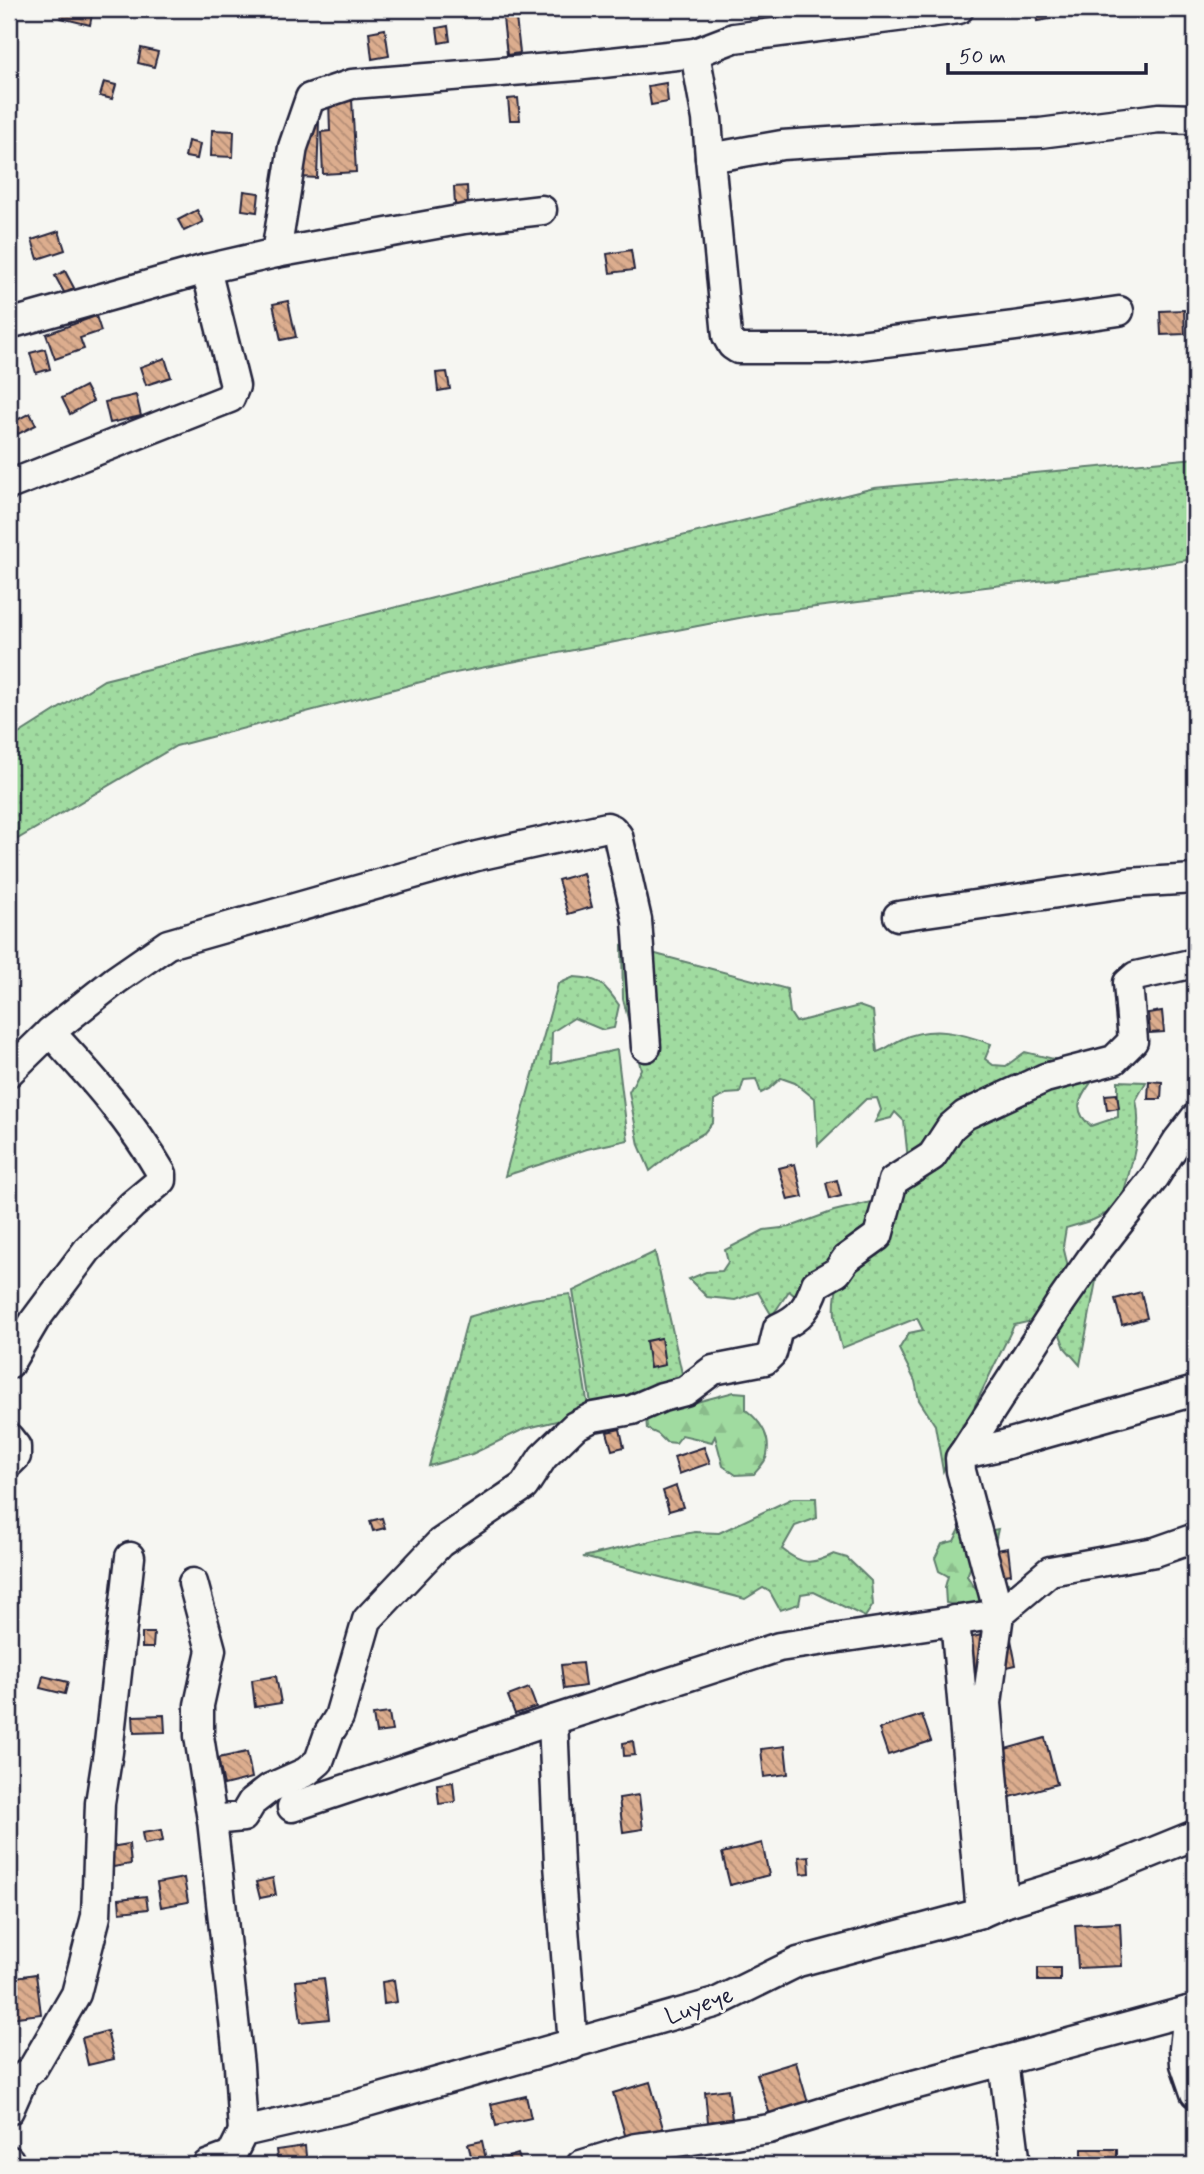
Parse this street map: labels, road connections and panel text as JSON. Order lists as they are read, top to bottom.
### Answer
{
  "streets": {
    "street": ["Luyeye"]
  },
  "scale_bar": "50 m"
}
